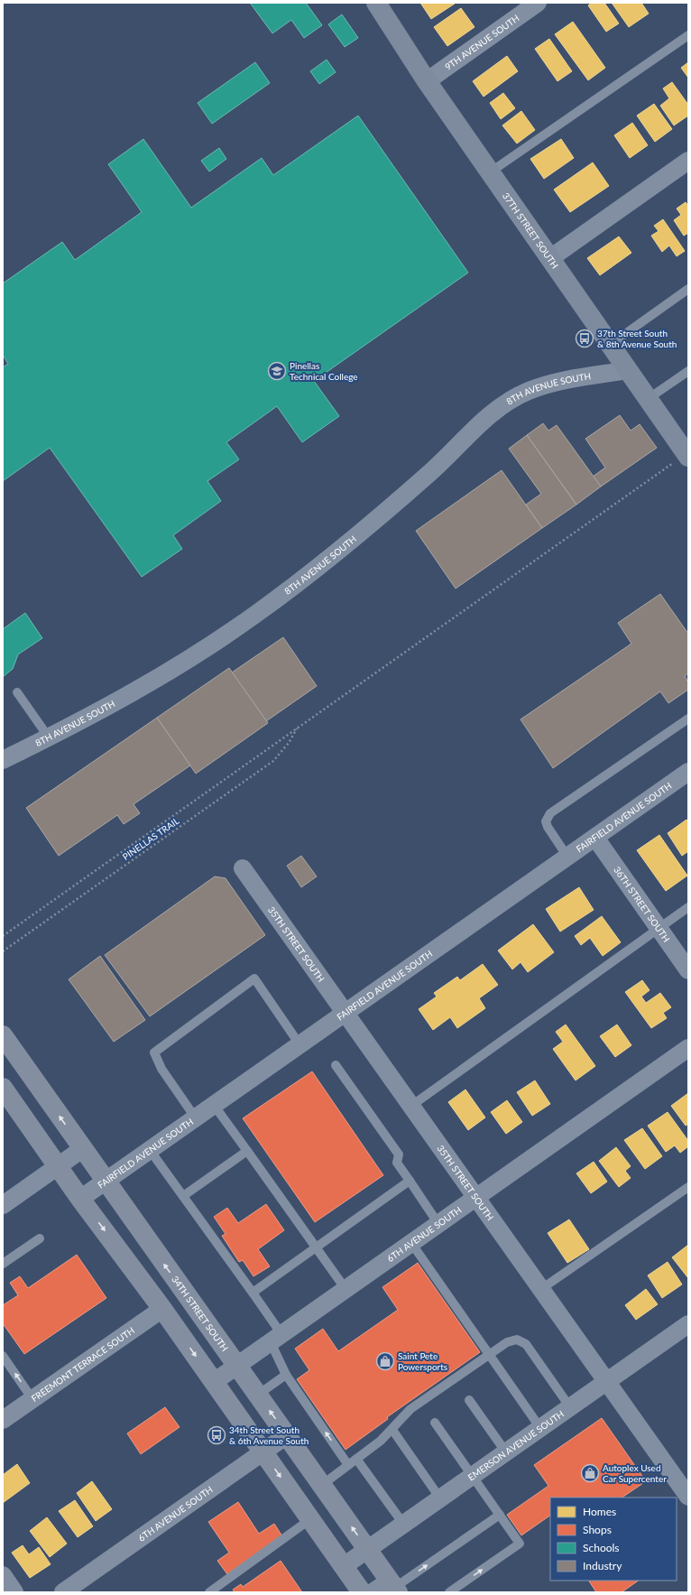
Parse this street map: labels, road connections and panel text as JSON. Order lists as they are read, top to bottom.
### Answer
{
  "streets": {
    "highway": ["34TH STREET SOUTH"],
    "street": [
      "9TH AVENUE SOUTH",
      "37TH STREET SOUTH",
      "8TH AVENUE SOUTH",
      "FAIRFIELD AVENUE SOUTH",
      "36TH STREET SOUTH",
      "35TH STREET SOUTH",
      "6TH AVENUE SOUTH",
      "FREEMONT TERRACE SOUTH",
      "EMERSON AVENUE SOUTH"
    ],
    "path": ["PINELLAS TRAIL"]
  },
  "crossings": [
    ["9TH AVENUE SOUTH", "37TH STREET SOUTH"],
    ["37TH STREET SOUTH", "8TH AVENUE SOUTH"],
    ["FAIRFIELD AVENUE SOUTH", "36TH STREET SOUTH"],
    ["FAIRFIELD AVENUE SOUTH", "35TH STREET SOUTH"],
    ["FAIRFIELD AVENUE SOUTH", "34TH STREET SOUTH"],
    ["35TH STREET SOUTH", "6TH AVENUE SOUTH"],
    ["35TH STREET SOUTH", "EMERSON AVENUE SOUTH"],
    ["6TH AVENUE SOUTH", "34TH STREET SOUTH"],
    ["34TH STREET SOUTH", "EMERSON AVENUE SOUTH"]
  ],
  "places": {
    "bus stop": ["37th Street South & 8th Avenue South", "34th Street South & 6th Avenue South"],
    "school or university": ["Pinellas Technical College"],
    "shop": ["Saint Pete Powersports", "Autoplex Used Car Supercenter"]
  },
  "legend": [
    "Homes",
    "Shops",
    "Schools",
    "Industry"
  ]
}
